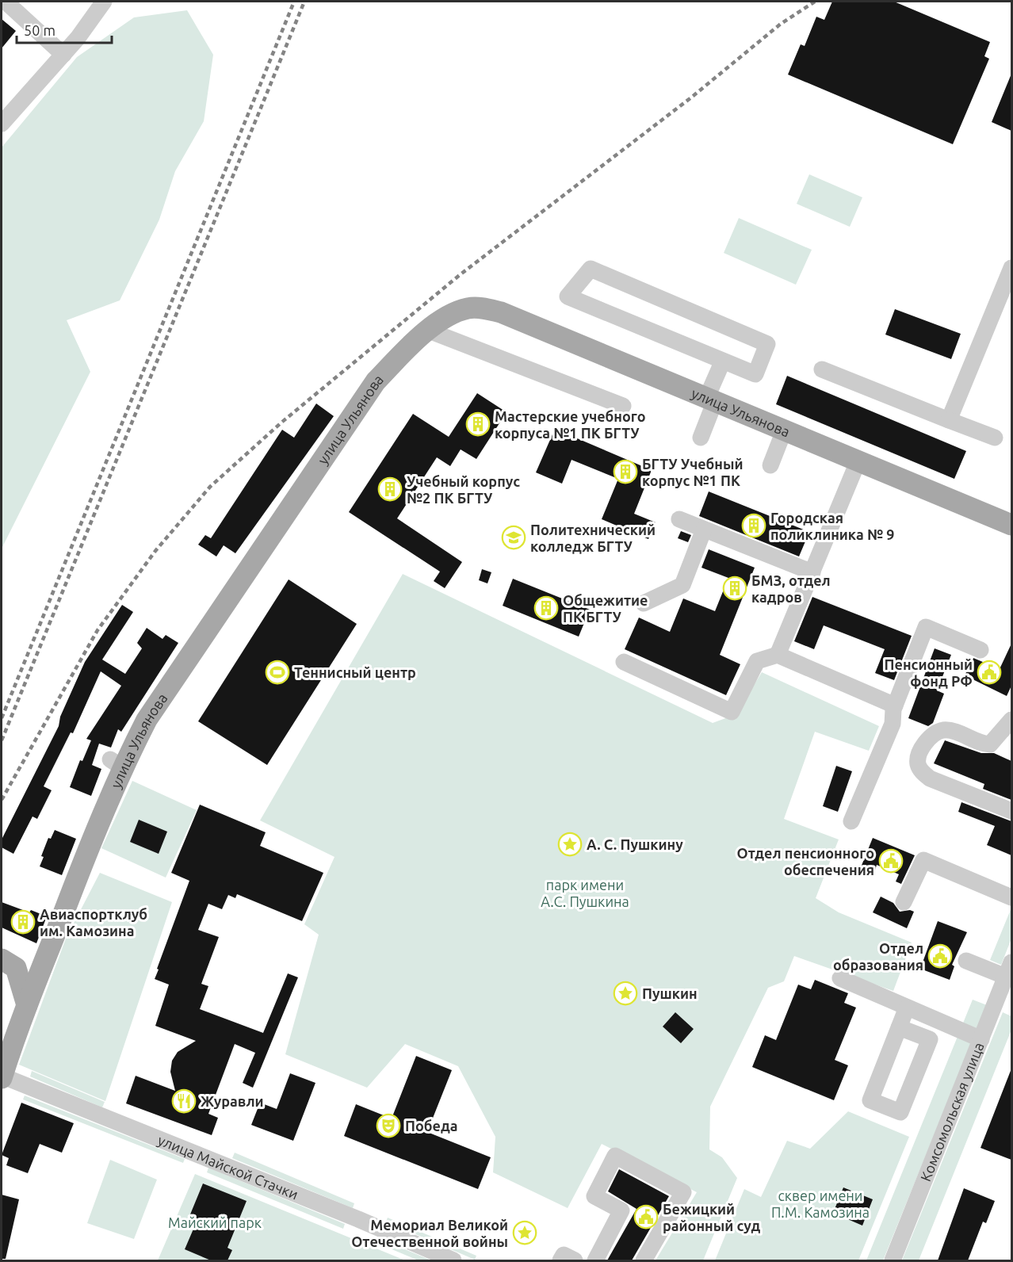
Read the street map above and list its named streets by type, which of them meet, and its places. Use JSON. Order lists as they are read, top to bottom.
{
  "streets": {
    "main road": ["улица Ульянова"],
    "street": ["Комсомольская улица", "улица Майской Стачки"]
  },
  "crossings": [
    ["улица Ульянова", "улица Майской Стачки"]
  ],
  "parks": ["парк имени А.С. Пушкина", "сквер имени П.М. Камозина", "Майский парк"],
  "places": {
    "building": [
      "Мастерские учебного корпуса №1 ПК БГТУ",
      "БГТУ Учебный корпус №1 ПК",
      "Учебный корпус №2 ПК БГТУ",
      "Городская поликлиника № 9",
      "БМЗ, отдел кадров",
      "Общежитие ПК БГТУ",
      "Авиаспортклуб им. Камозина"
    ],
    "school or university": ["Политехнический колледж БГТУ"],
    "sports": ["Теннисный центр"],
    "public building": [
      "Пенсионный фонд РФ",
      "Отдел пенсионного обеспечения",
      "Отдел образования",
      "Бежицкий районный суд"
    ],
    "place": ["А. С. Пушкину", "Пушкин", "Мемориал Великой Отечественной войны"],
    "restaurant": ["Журавли"],
    "theatre": ["Победа"]
  },
  "scale_bar": "50 m"
}
